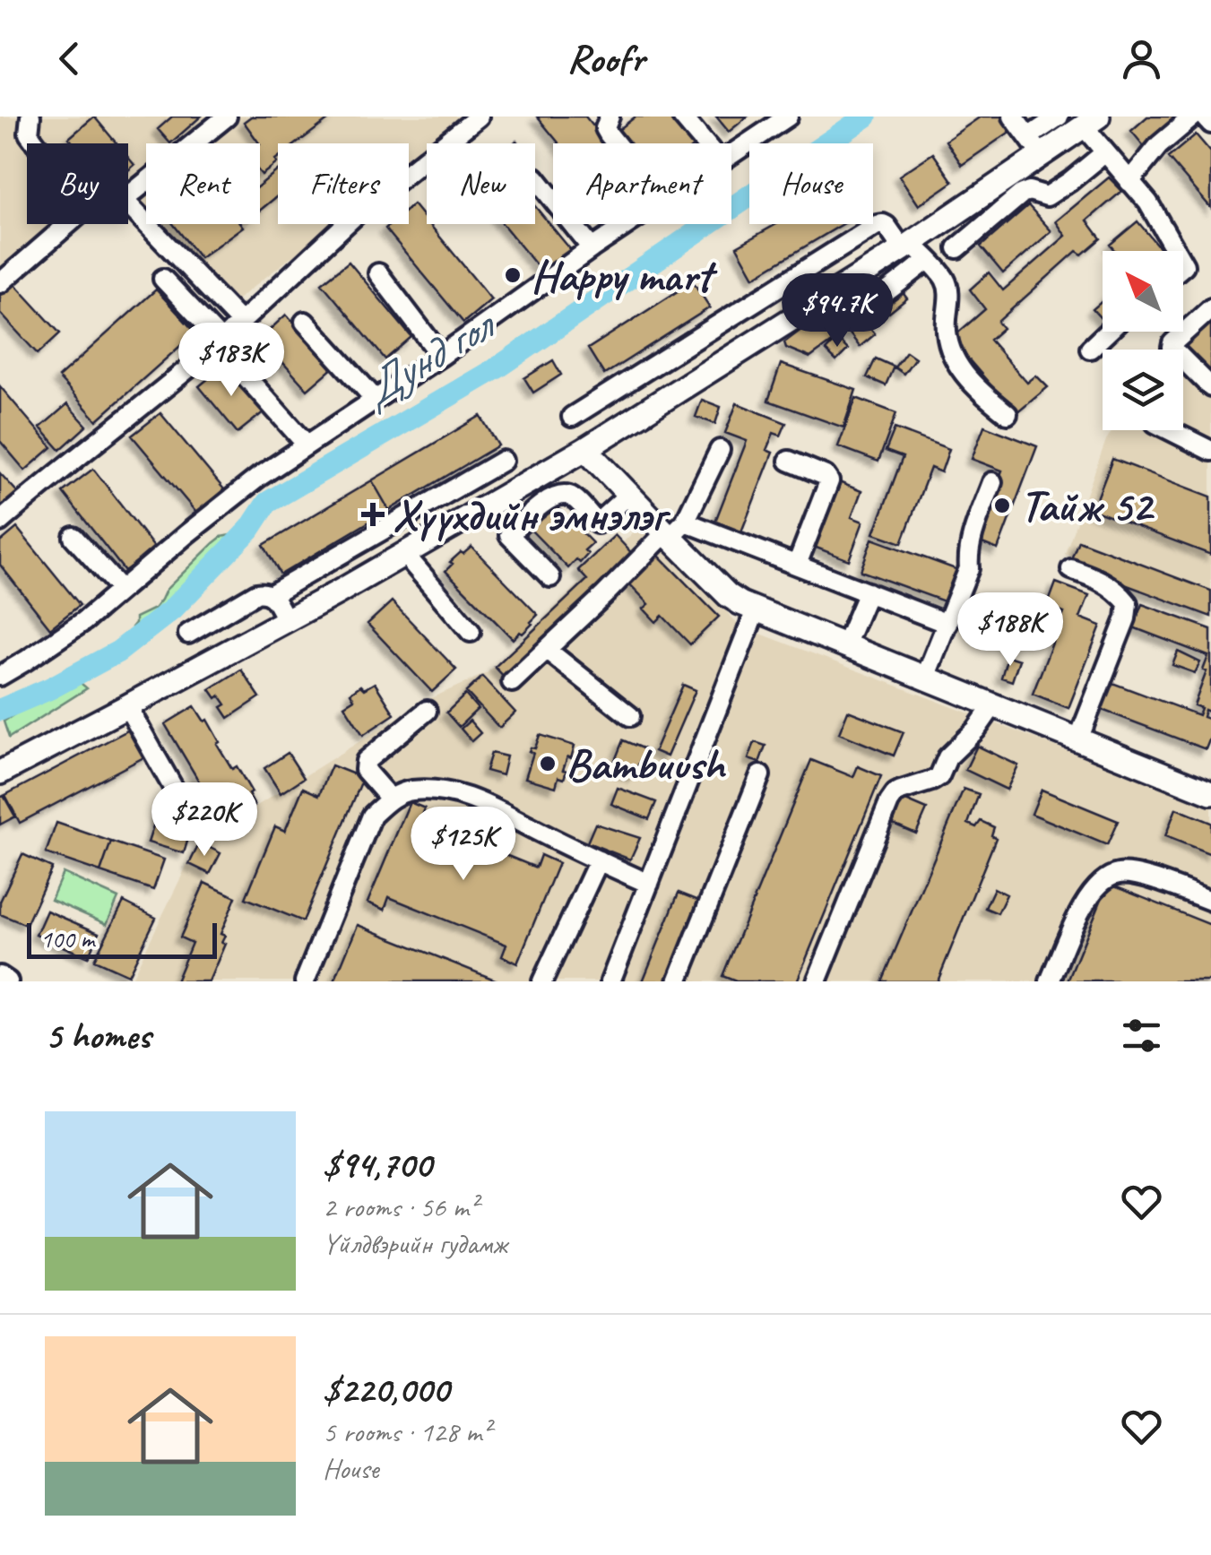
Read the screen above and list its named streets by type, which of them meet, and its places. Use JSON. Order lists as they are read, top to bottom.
{
  "water": ["Дунд гол"],
  "places": {
    "other": ["Happy mart", "Тайж 52", "Bambuush"],
    "health": ["Хүүхдийн эмнэлэг"]
  },
  "scale_bar": "100 m",
  "north": "top left",
  "page": {
    "header": "Roofr",
    "chip": [
      "Buy",
      "Rent",
      "Filters",
      "New",
      "Apartment",
      "House"
    ],
    "price": [
      "$94.7K",
      "$183K",
      "$188K",
      "$220K",
      "$125K"
    ],
    "scale": "100 m",
    "heading": "5 homes",
    "list": [
      {
        "name": "$94,700",
        "note": "2 rooms · 56 m² · Yйлдвэрийн гудамж"
      },
      {
        "name": "$220,000",
        "note": "5 rooms · 128 m² · House"
      }
    ]
  }
}
